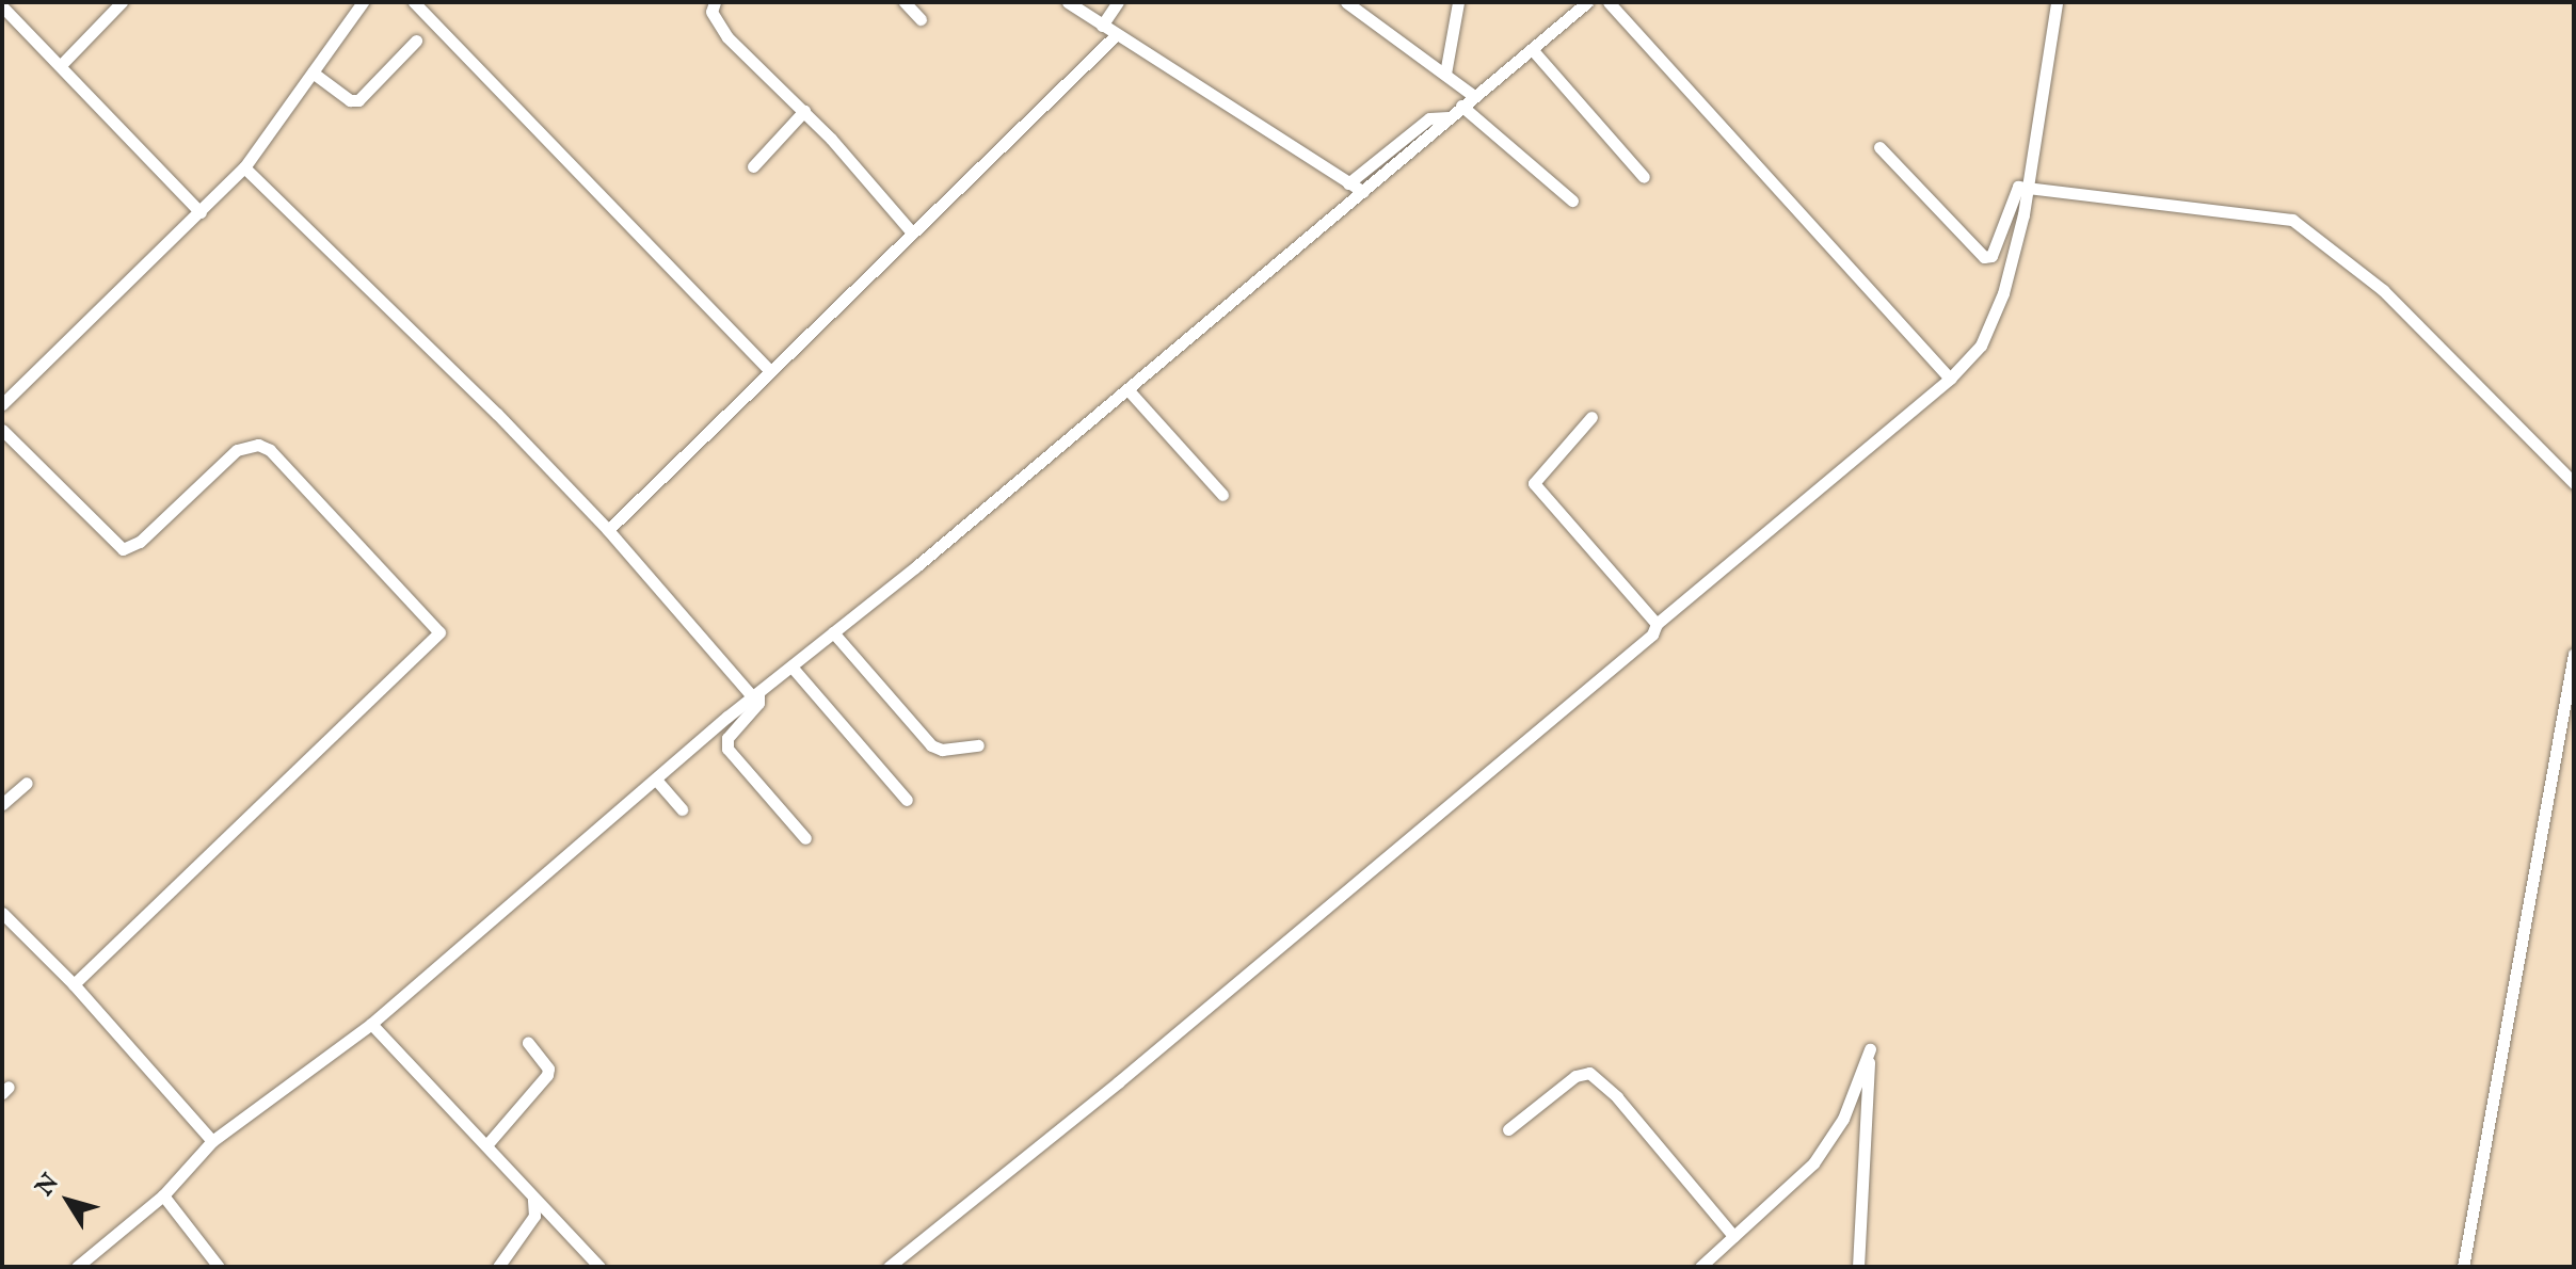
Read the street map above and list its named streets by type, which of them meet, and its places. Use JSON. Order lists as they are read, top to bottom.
{
  "north": "top left"
}
